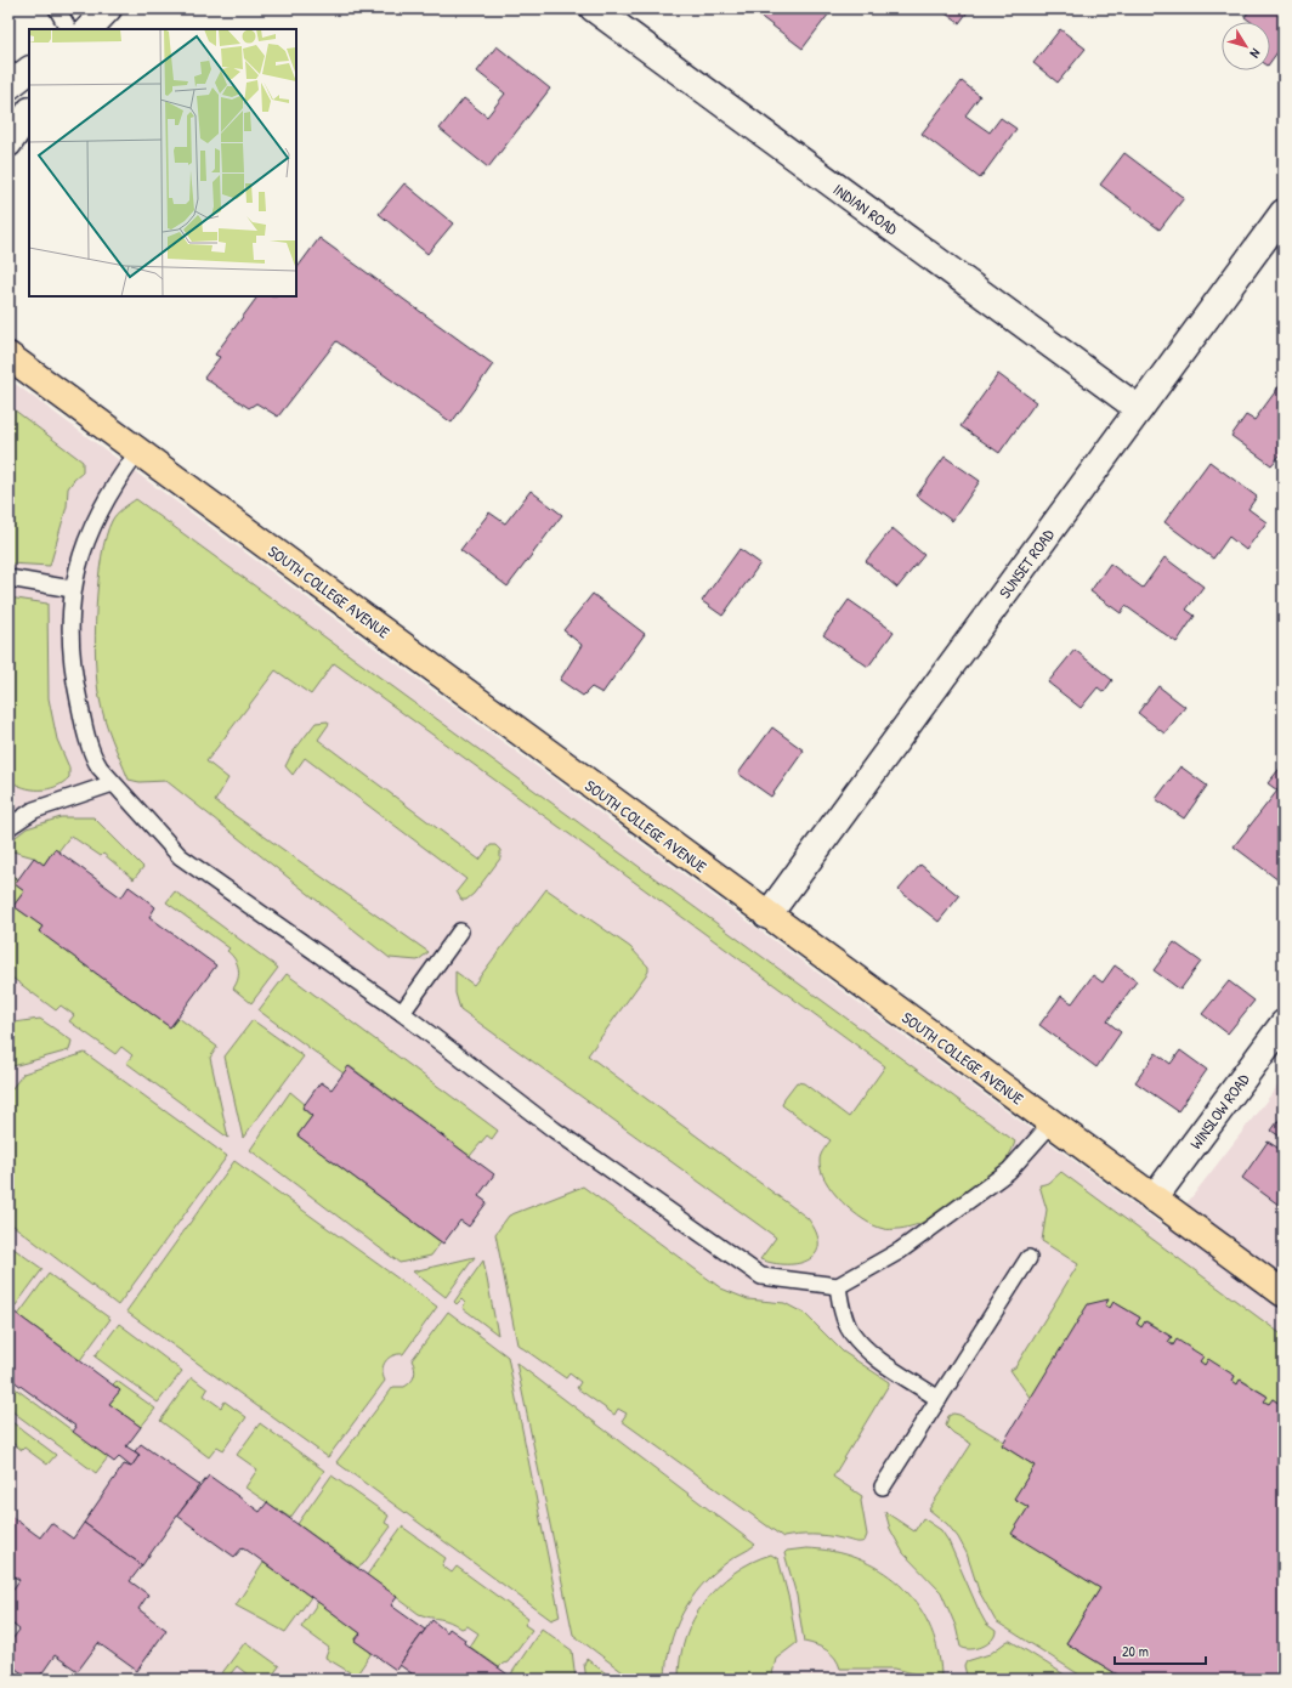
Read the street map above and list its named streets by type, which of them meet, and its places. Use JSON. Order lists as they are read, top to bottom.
{
  "streets": {
    "main road": ["SOUTH COLLEGE AVENUE"],
    "street": ["INDIAN ROAD", "SUNSET ROAD", "WINSLOW ROAD"]
  },
  "crossings": [
    ["INDIAN ROAD", "SUNSET ROAD"],
    ["SUNSET ROAD", "SOUTH COLLEGE AVENUE"],
    ["SOUTH COLLEGE AVENUE", "WINSLOW ROAD"]
  ],
  "scale_bar": "20 m",
  "north": "bottom right"
}
